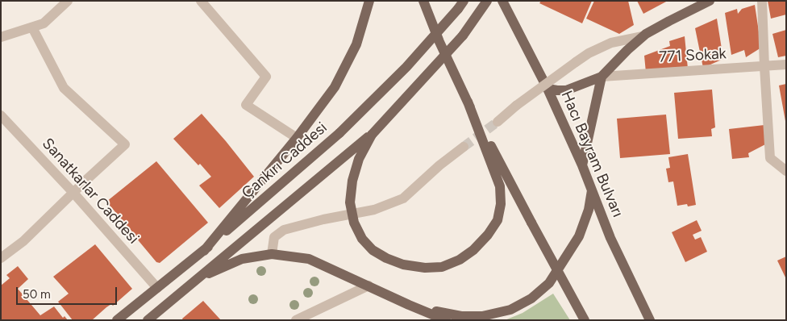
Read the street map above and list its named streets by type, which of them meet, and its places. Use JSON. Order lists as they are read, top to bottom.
{
  "streets": {
    "main road": ["Hacı Bayram Bulvarı", "Çankırı Caddesi"],
    "street": ["771 Sokak", "Sanatkarlar Caddesi"]
  },
  "crossings": [
    ["Çankırı Caddesi", "Sanatkarlar Caddesi"]
  ],
  "scale_bar": "50 m"
}
